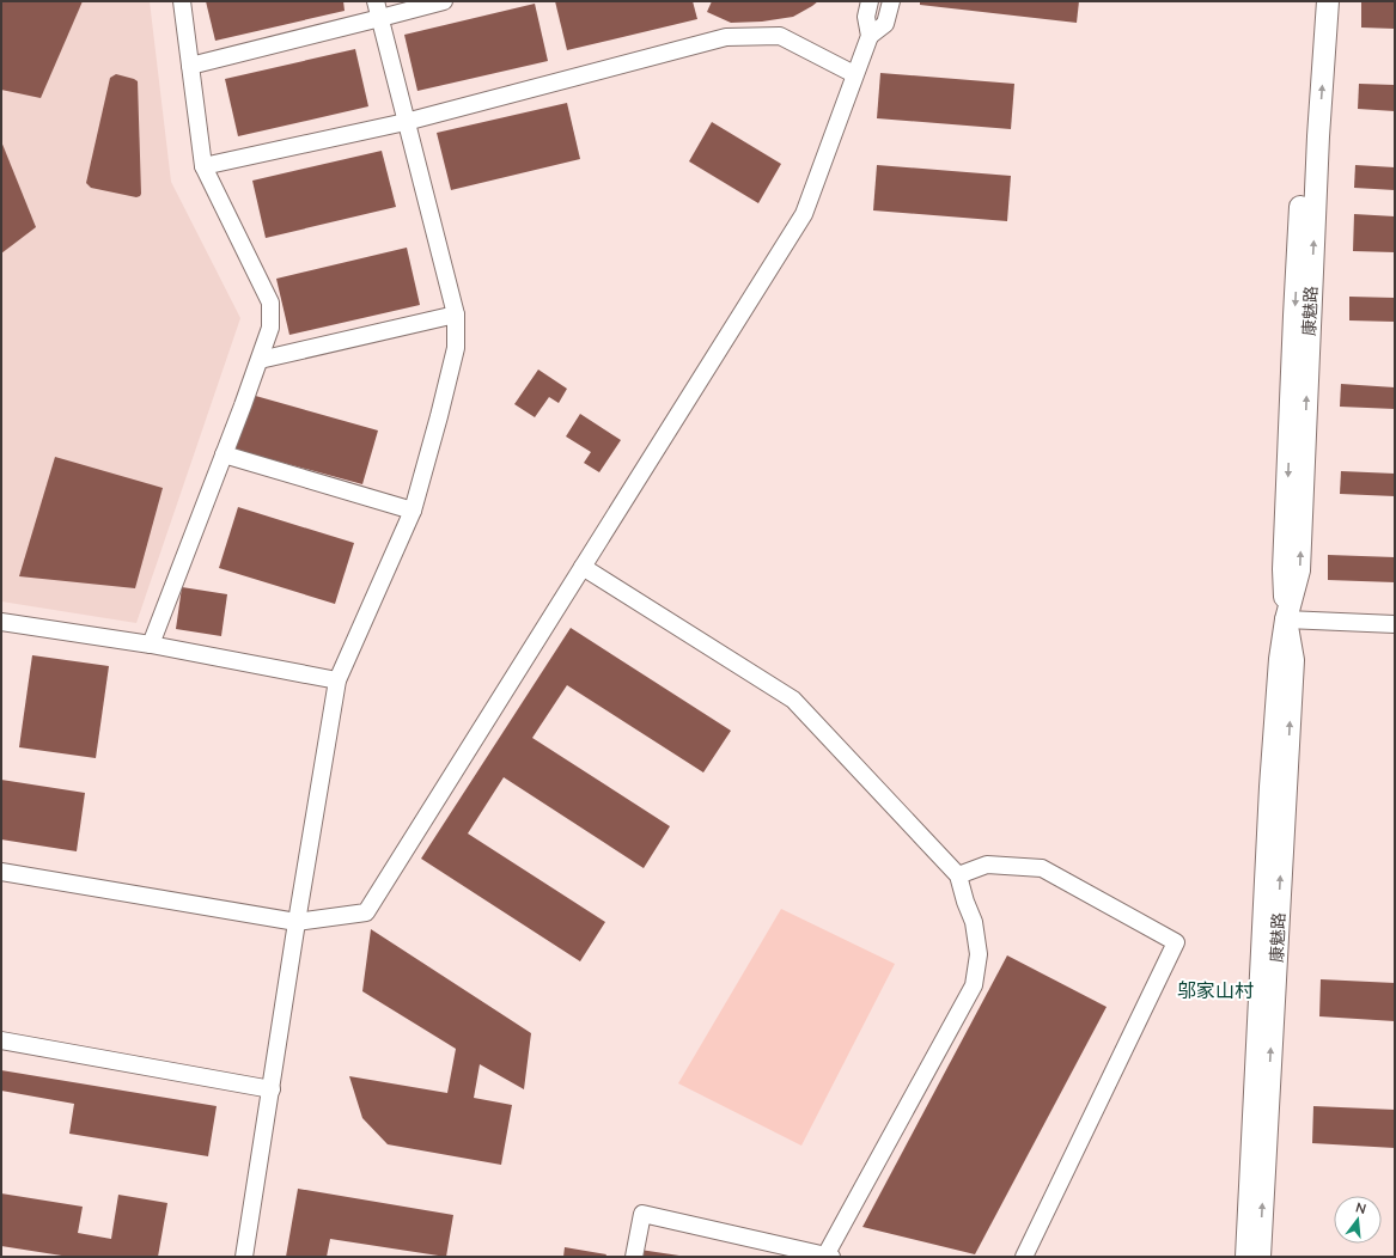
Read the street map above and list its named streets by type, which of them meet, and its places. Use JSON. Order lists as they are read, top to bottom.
{
  "streets": {
    "main road": ["康魅路"]
  },
  "districts": ["邬家山村"],
  "north": "top"
}
